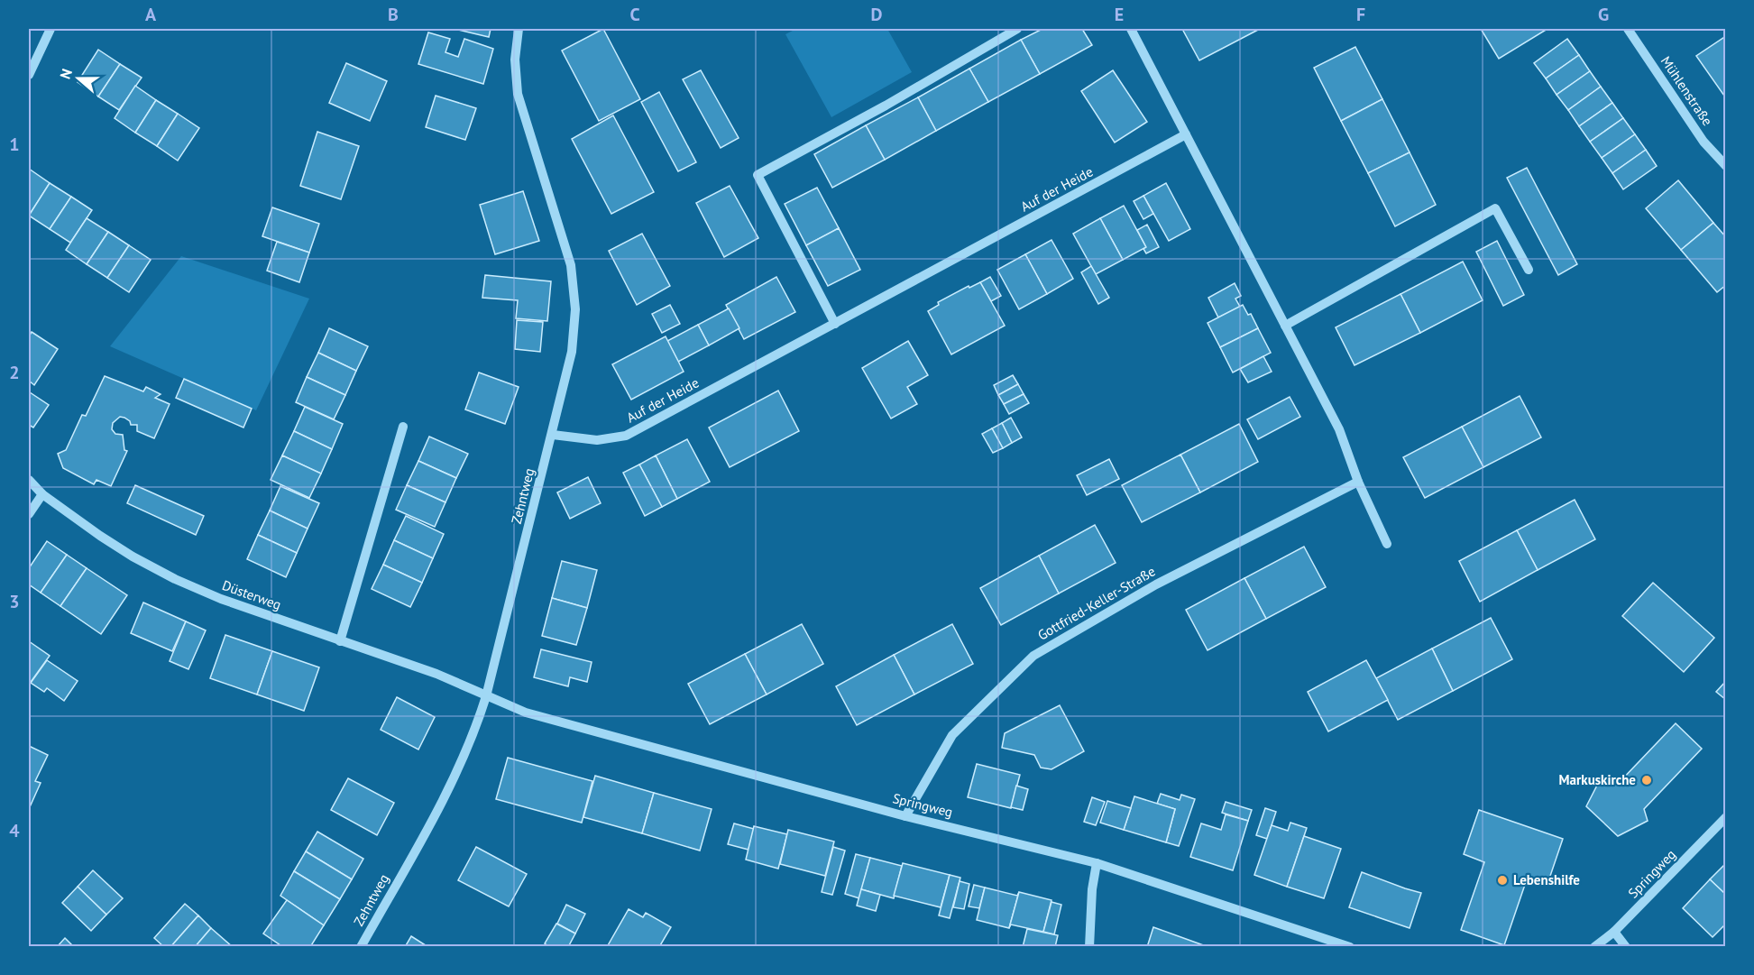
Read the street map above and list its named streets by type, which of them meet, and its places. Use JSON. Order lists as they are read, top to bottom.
{
  "streets": {
    "street": [
      "Mühlenstraße",
      "Auf der Heide",
      "Zehntweg",
      "Düsterweg",
      "Gottfried-Keller-Straße",
      "Springweg"
    ]
  },
  "crossings": [
    ["Auf der Heide", "Zehntweg"],
    ["Zehntweg", "Düsterweg"],
    ["Zehntweg", "Springweg"],
    ["Düsterweg", "Springweg"],
    ["Gottfried-Keller-Straße", "Springweg"]
  ],
  "places": ["Markuskirche", "Lebenshilfe"],
  "north": "left",
  "grid": {
    "columns": [
      "A",
      "B",
      "C",
      "D",
      "E",
      "F",
      "G"
    ],
    "rows": [
      "1",
      "2",
      "3",
      "4"
    ]
  }
}
